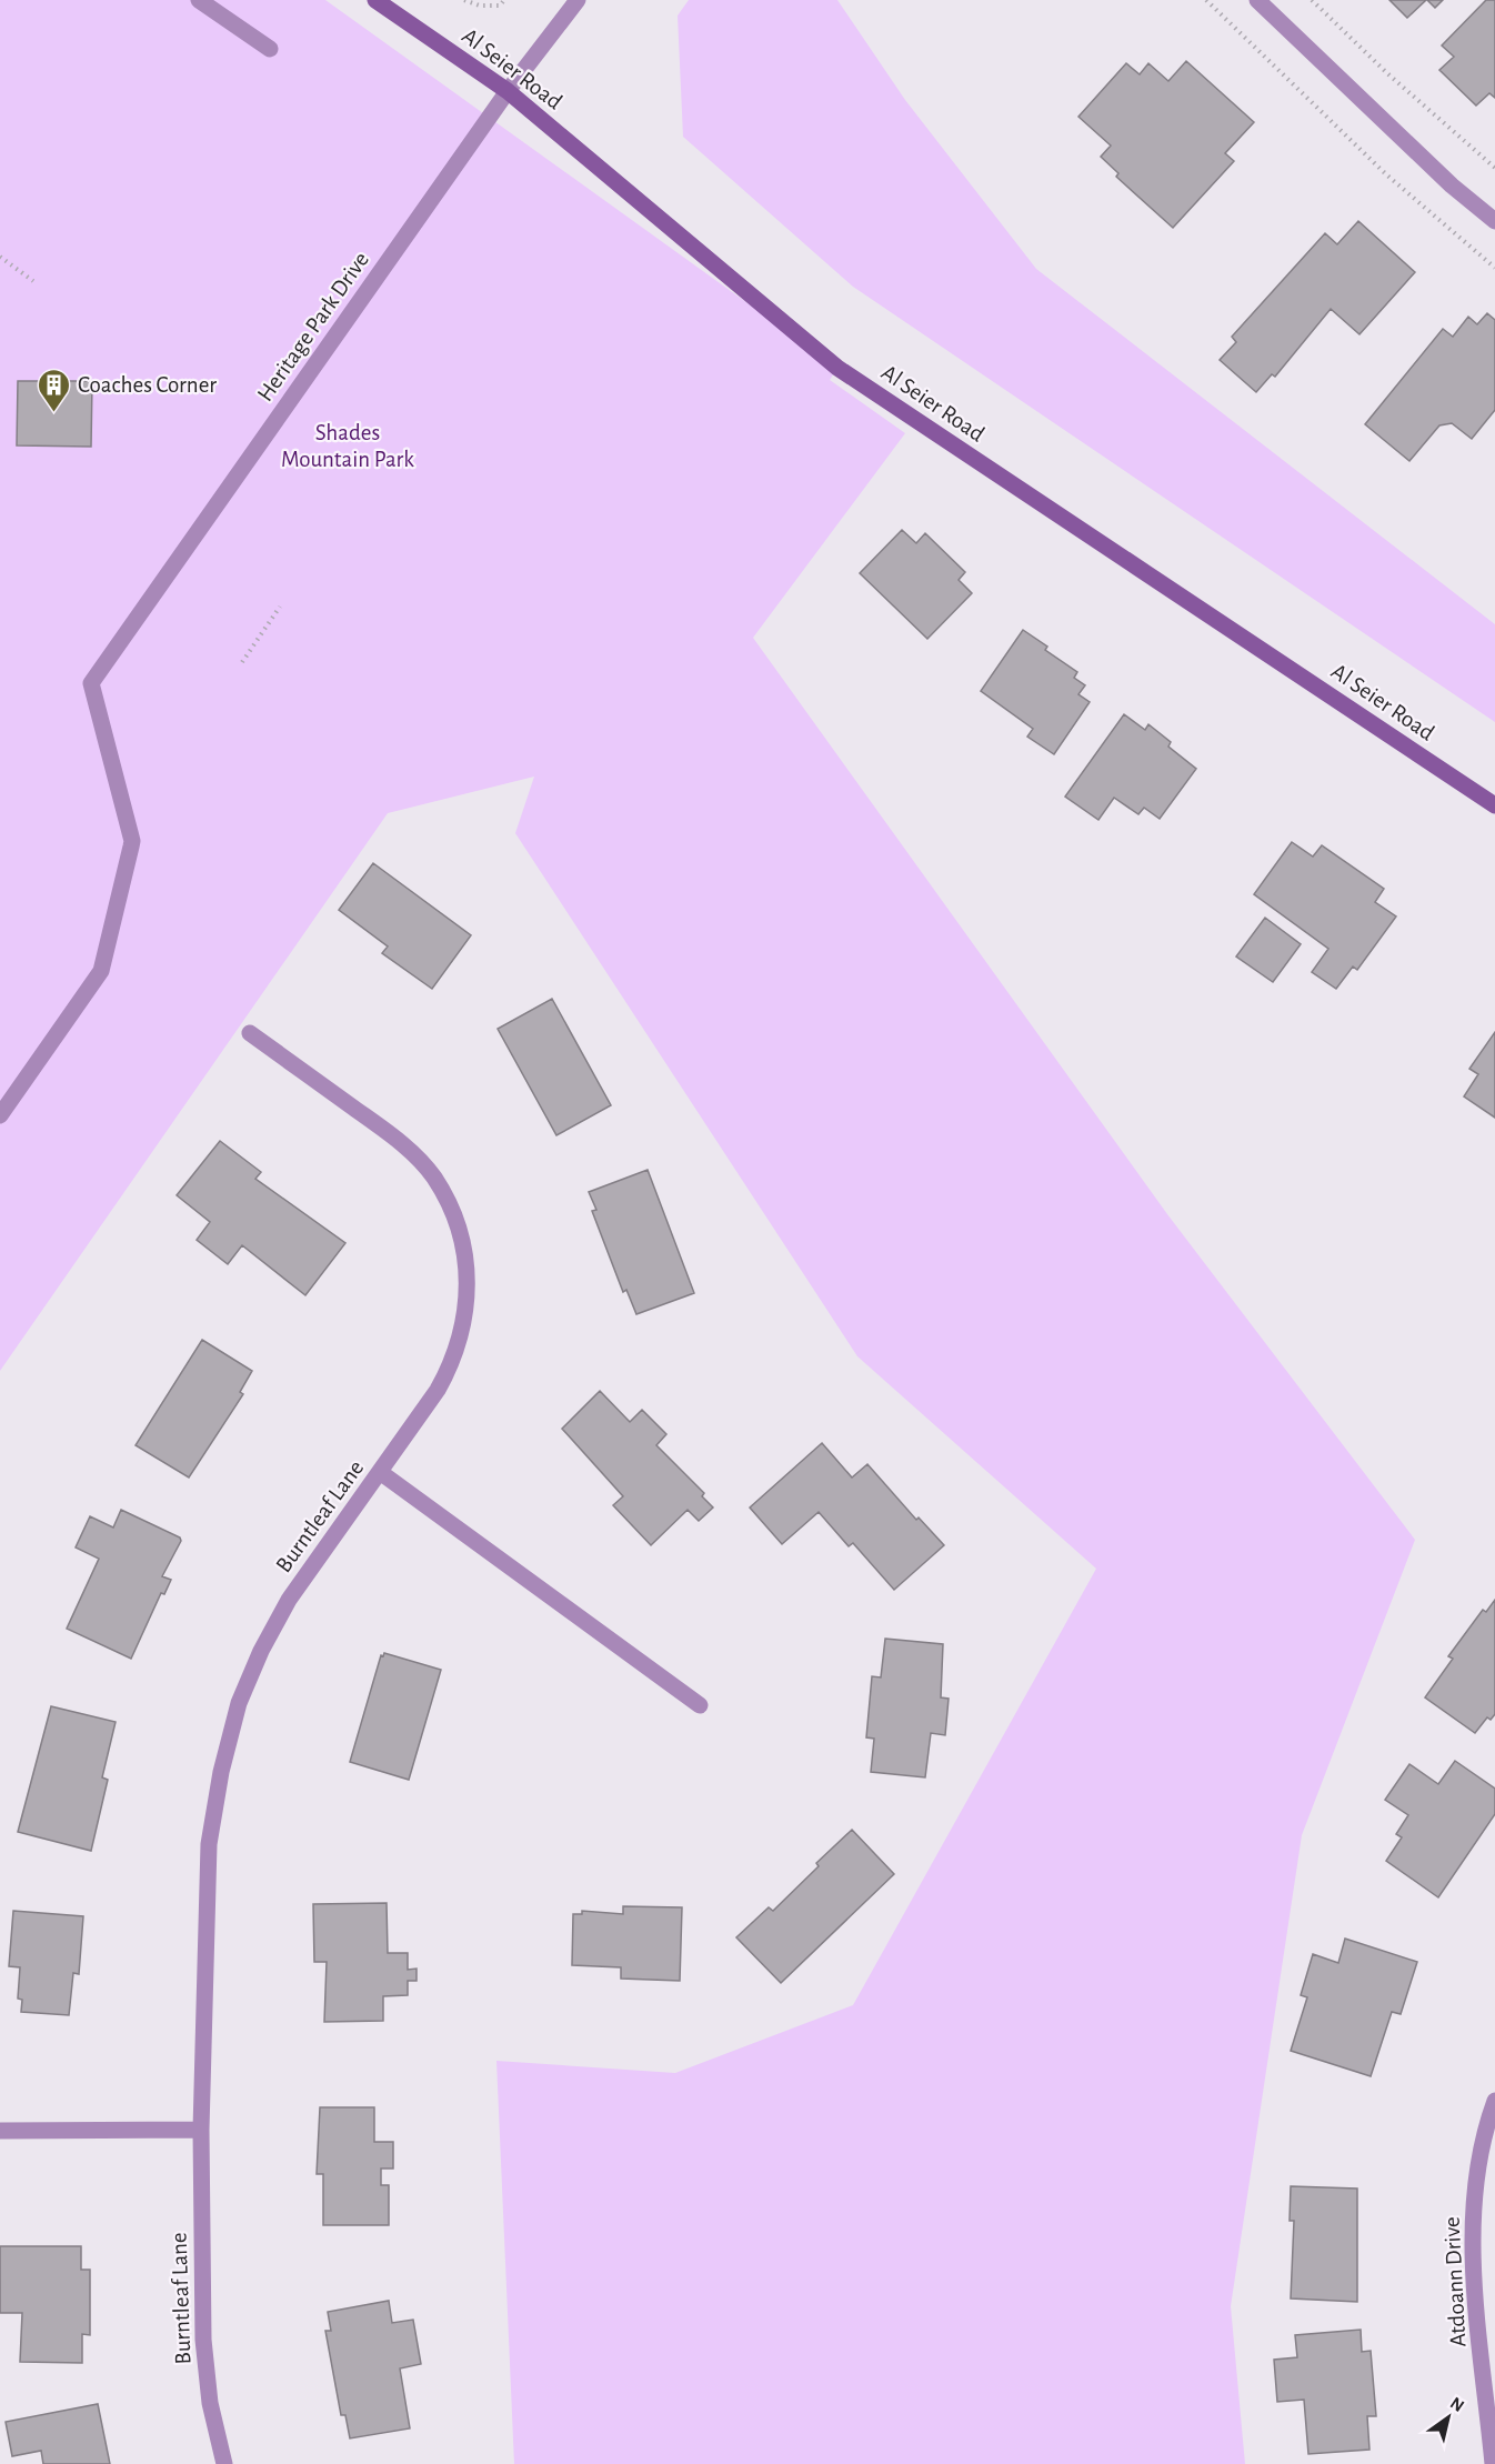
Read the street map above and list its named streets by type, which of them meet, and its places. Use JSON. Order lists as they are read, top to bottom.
{
  "streets": {
    "street": [
      "Al Seier Road",
      "Heritage Park Drive",
      "Burntleaf Lane",
      "Atdoann Drive"
    ]
  },
  "crossings": [
    ["Al Seier Road", "Heritage Park Drive"]
  ],
  "parks": ["Shades Mountain Park"],
  "places": {
    "building": ["Coaches Corner"]
  },
  "north": "top right"
}
